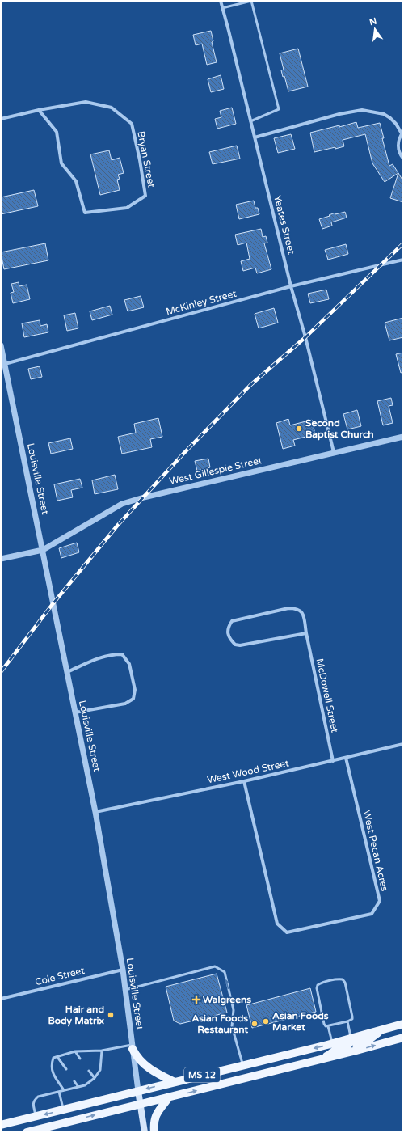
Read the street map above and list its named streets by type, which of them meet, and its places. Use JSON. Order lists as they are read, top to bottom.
{
  "streets": {
    "main road": ["Louisville Street", "MS 12"],
    "street": [
      "Bryan Street",
      "Yeates Street",
      "McKinley Street",
      "West Gillespie Street",
      "McDowell Street",
      "West Wood Street",
      "West Pecan Acres",
      "Cole Street"
    ]
  },
  "crossings": [
    ["Yeates Street", "McKinley Street"],
    ["Yeates Street", "West Gillespie Street"],
    ["McKinley Street", "Louisville Street"],
    ["West Gillespie Street", "Louisville Street"],
    ["Louisville Street", "West Wood Street"],
    ["Louisville Street", "Cole Street"],
    ["Louisville Street", "MS 12"],
    ["McDowell Street", "West Wood Street"],
    ["West Wood Street", "West Pecan Acres"]
  ],
  "places": {
    "other": [
      "Second Baptist Church",
      "Hair and Body Matrix",
      "Asian Foods Market",
      "Asian Foods Restaurant"
    ],
    "health": ["Walgreens"]
  },
  "north": "top"
}
